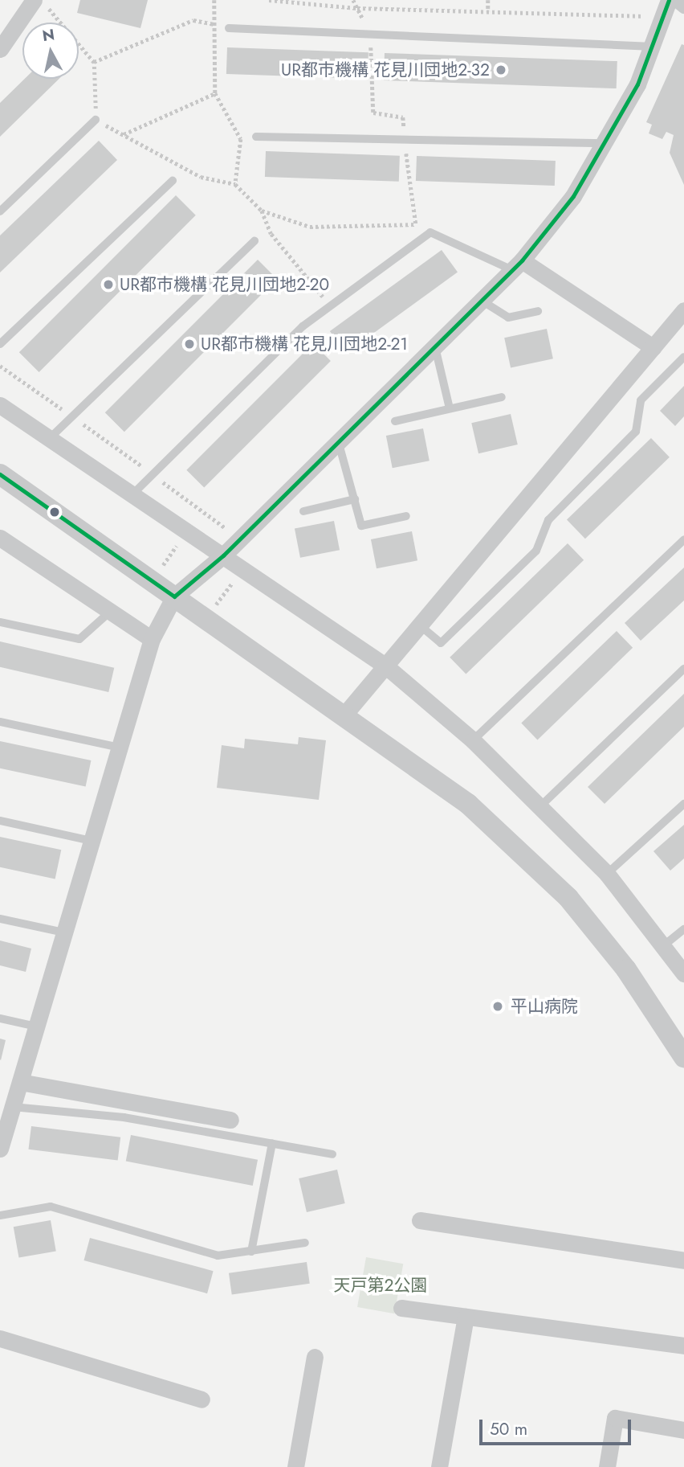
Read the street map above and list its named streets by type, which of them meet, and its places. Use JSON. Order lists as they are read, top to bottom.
{
  "parks": ["天戸第2公園"],
  "places": [
    "UR都市機構 花見川団地2-32",
    "UR都市機構 花見川団地2-20",
    "UR都市機構 花見川団地2-21",
    "平山病院"
  ],
  "scale_bar": "50 m",
  "north": "top"
}
